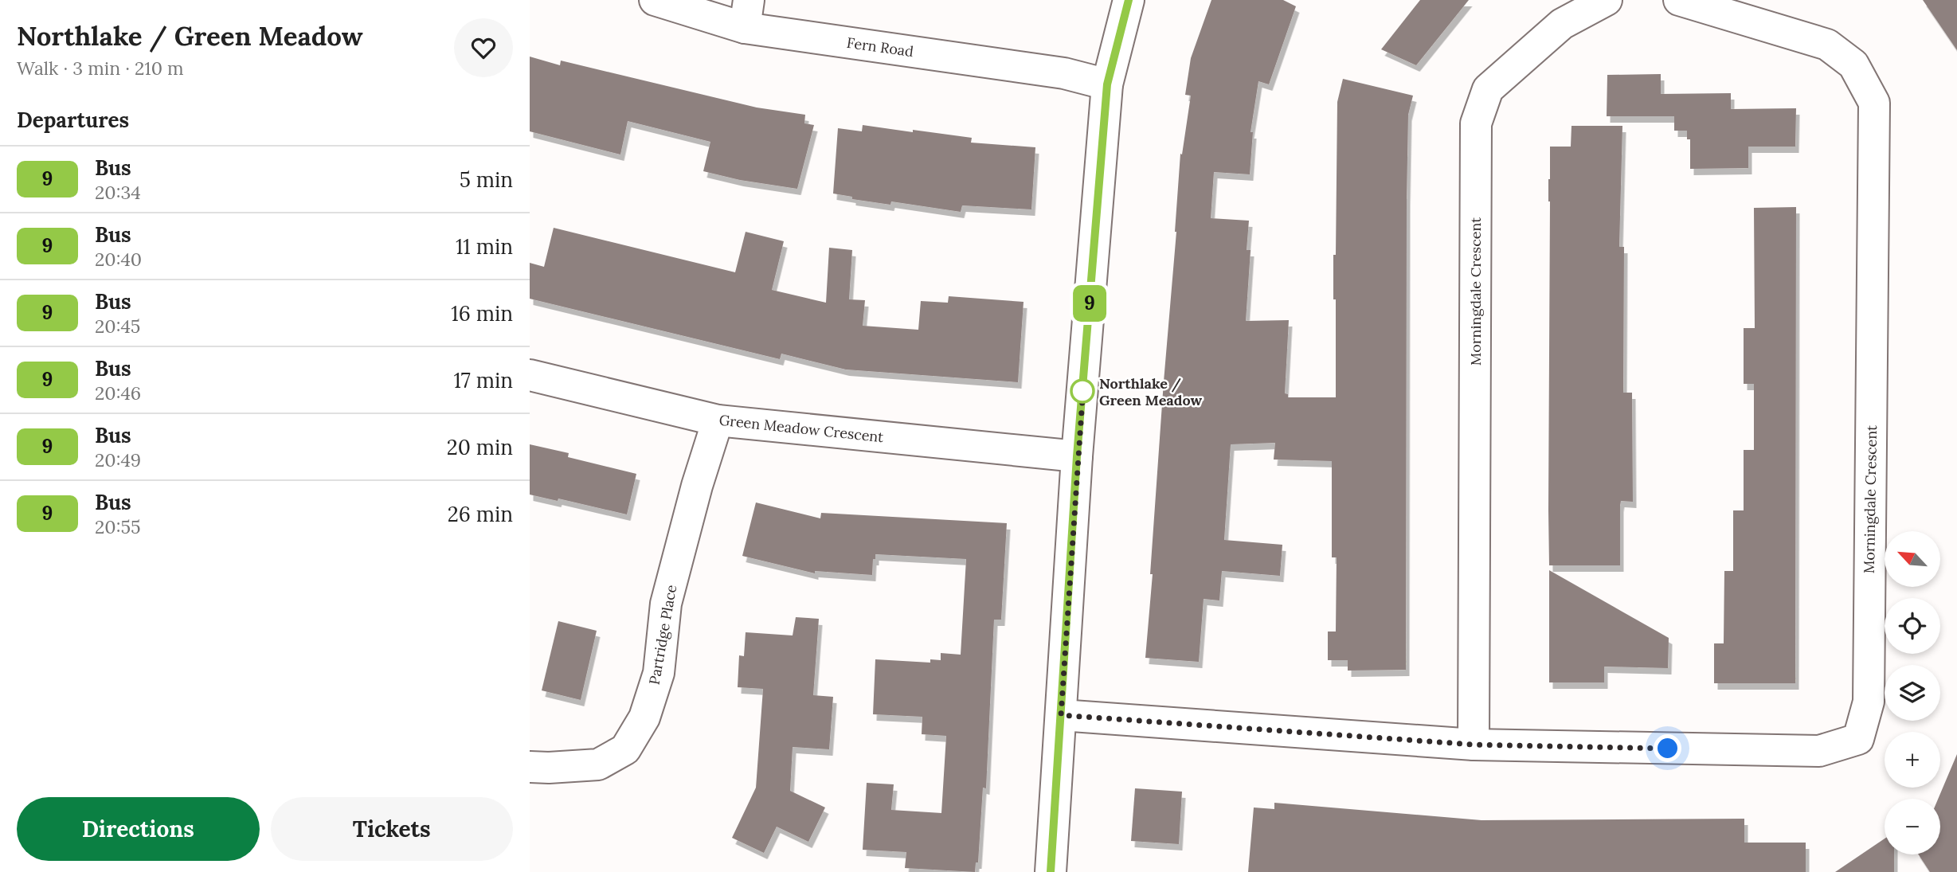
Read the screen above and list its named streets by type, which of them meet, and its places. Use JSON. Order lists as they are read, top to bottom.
{
  "streets": {
    "street": [
      "Fern Road",
      "Morningdale Crescent",
      "Green Meadow Crescent",
      "Partridge Place"
    ]
  },
  "crossings": [
    ["Green Meadow Crescent", "Partridge Place"]
  ],
  "places": ["Northlake / Green Meadow"],
  "lines": ["bus line 9"],
  "north": "top left",
  "page": {
    "heading": [
      ["Northlake / Green Meadow", "Walk · 3 min · 210 m"],
      "Departures"
    ],
    "on_map": "9",
    "list": [
      {
        "mark": "9",
        "name": "Bus",
        "note": "20:34",
        "value": "5 min"
      },
      {
        "mark": "9",
        "name": "Bus",
        "note": "20:40",
        "value": "11 min"
      },
      {
        "mark": "9",
        "name": "Bus",
        "note": "20:45",
        "value": "16 min"
      },
      {
        "mark": "9",
        "name": "Bus",
        "note": "20:46",
        "value": "17 min"
      },
      {
        "mark": "9",
        "name": "Bus",
        "note": "20:49",
        "value": "20 min"
      },
      {
        "mark": "9",
        "name": "Bus",
        "note": "20:55",
        "value": "26 min"
      }
    ],
    "map_buttons": ["+", "−"],
    "buttons": ["Directions", "Tickets"]
  }
}
